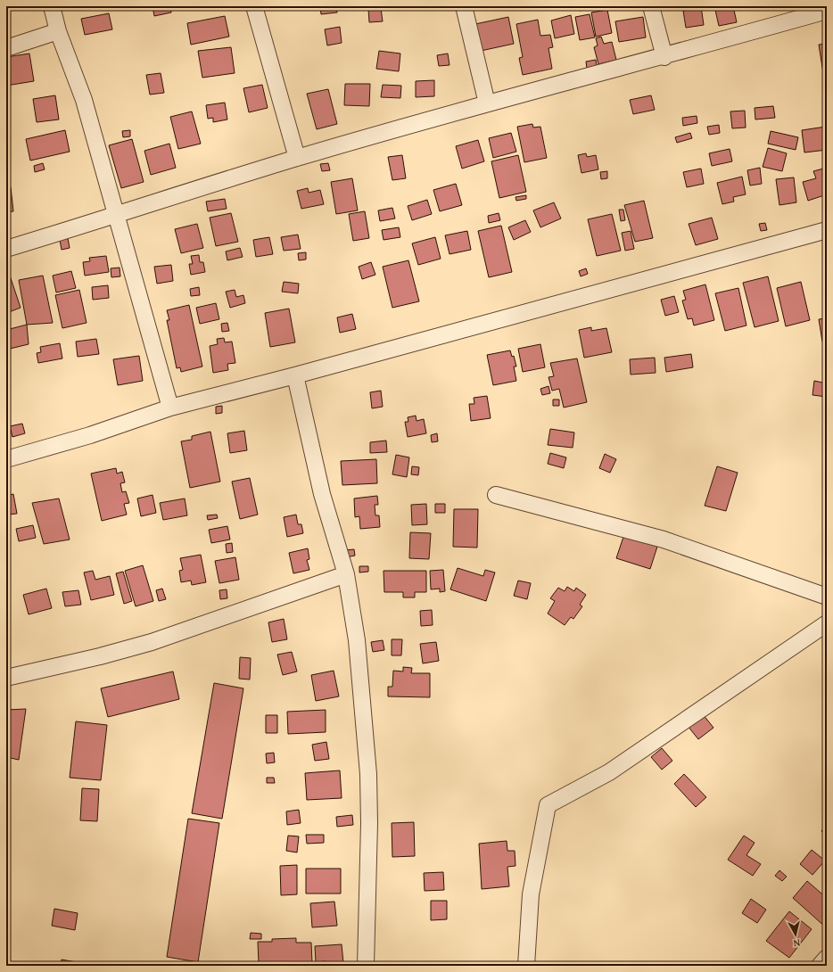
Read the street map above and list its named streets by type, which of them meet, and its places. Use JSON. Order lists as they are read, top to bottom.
{
  "north": "bottom"
}
